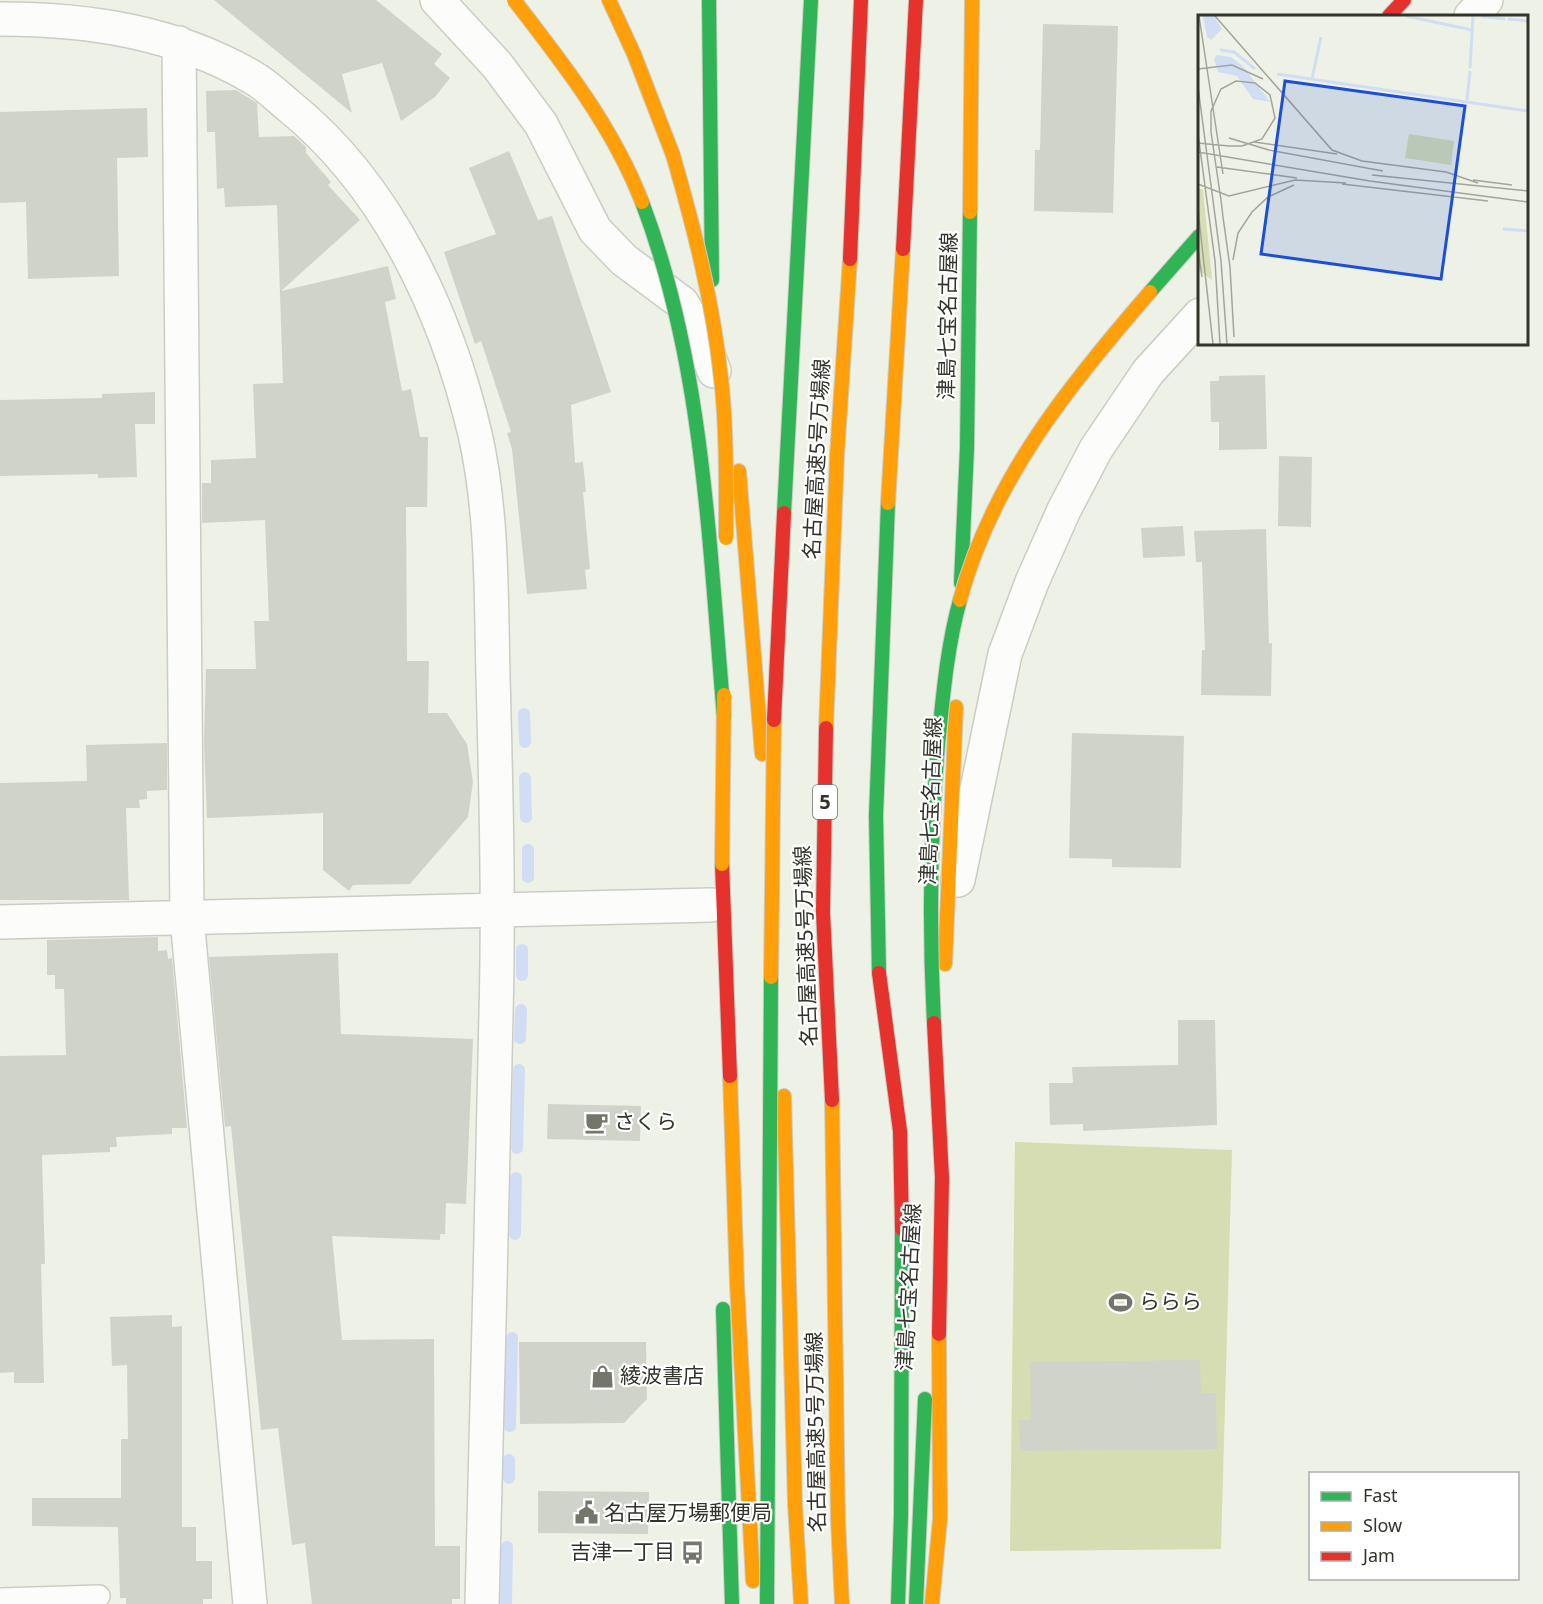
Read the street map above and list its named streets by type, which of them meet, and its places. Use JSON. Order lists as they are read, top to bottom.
{
  "streets": {
    "main road": ["津島七宝名古屋線", "名古屋高速5号万場線", "5"]
  },
  "places": {
    "cafe": ["さくら"],
    "sports": ["ららら"],
    "shop": ["綾波書店"],
    "public building": ["名古屋万場郵便局"],
    "bus stop": ["吉津一丁目"]
  },
  "legend": ["Fast", "Slow", "Jam"]
}
